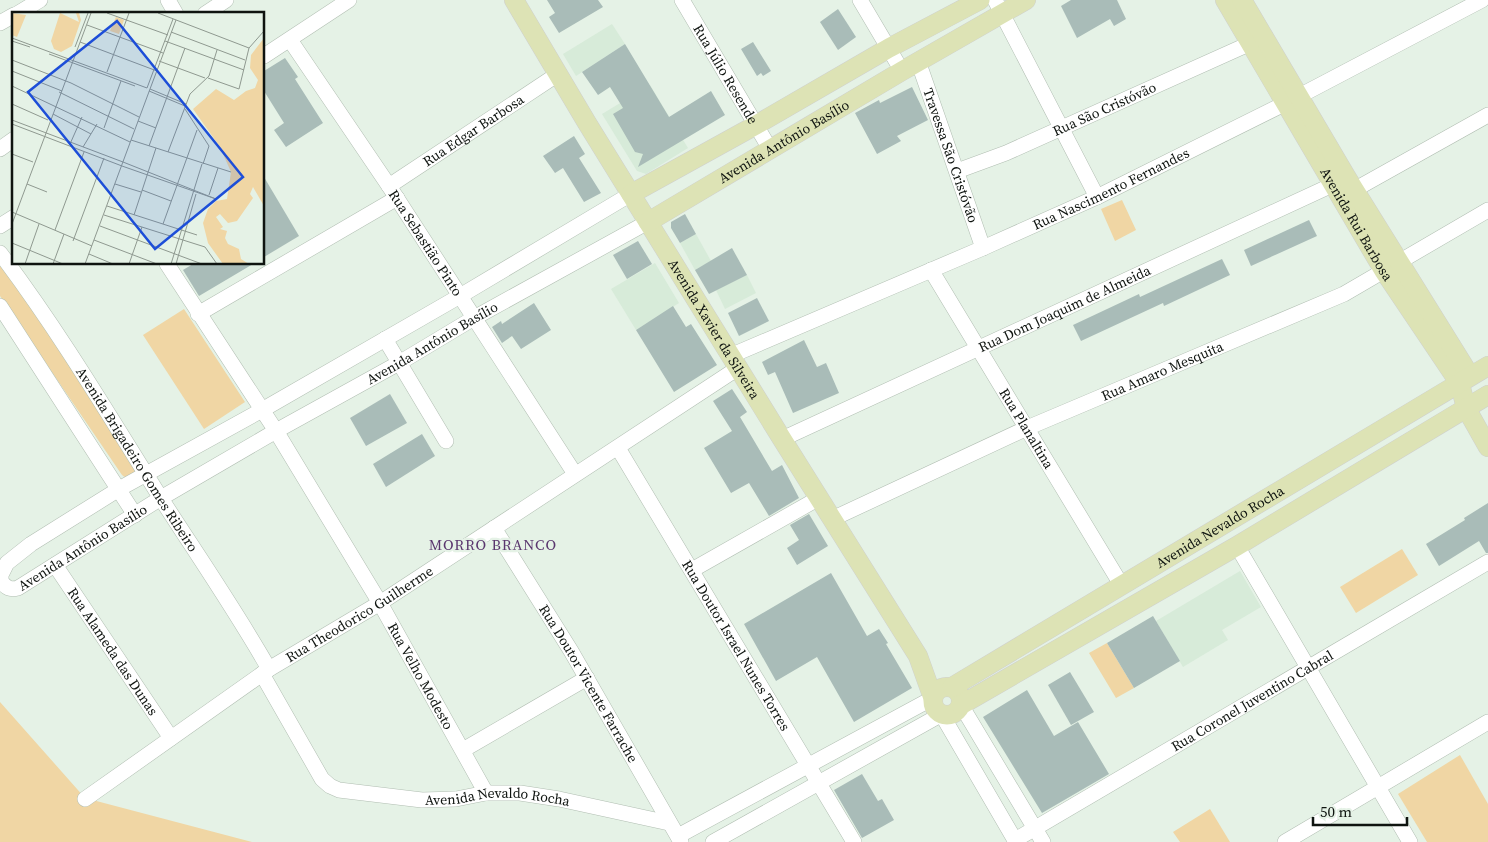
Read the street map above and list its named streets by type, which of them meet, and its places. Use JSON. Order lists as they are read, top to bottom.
{
  "streets": {
    "main road": [
      "Avenida Antônio Basílio",
      "Avenida Rui Barbosa",
      "Avenida Xavier da Silveira",
      "Avenida Nevaldo Rocha"
    ],
    "street": [
      "Rua Júlio Resende",
      "Rua São Cristóvão",
      "Rua Edgar Barbosa",
      "Travessa São Cristóvão",
      "Rua Nascimento Fernandes",
      "Rua Sebastião Pinto",
      "Rua Dom Joaquim de Almeida",
      "Rua Amaro Mesquita",
      "Rua Planaltina",
      "Avenida Brigadeiro Gomes Ribeiro",
      "Rua Theodorico Guilherme",
      "Rua Doutor Israel Nunes Torres",
      "Rua Alameda das Dunas",
      "Rua Velho Modesto",
      "Rua Doutor Vicente Farrache",
      "Rua Coronel Juventino Cabral"
    ]
  },
  "crossings": [
    ["Rua Júlio Resende", "Avenida Antônio Basílio"],
    ["Rua São Cristóvão", "Travessa São Cristóvão"],
    ["Rua São Cristóvão", "Avenida Rui Barbosa"],
    ["Rua Edgar Barbosa", "Rua Sebastião Pinto"],
    ["Rua Edgar Barbosa", "Avenida Xavier da Silveira"],
    ["Avenida Antônio Basílio", "Travessa São Cristóvão"],
    ["Avenida Antônio Basílio", "Rua Sebastião Pinto"],
    ["Avenida Antônio Basílio", "Avenida Xavier da Silveira"],
    ["Avenida Antônio Basílio", "Avenida Brigadeiro Gomes Ribeiro"],
    ["Avenida Antônio Basílio", "Rua Alameda das Dunas"],
    ["Avenida Antônio Basílio", "Rua Velho Modesto"],
    ["Travessa São Cristóvão", "Rua Nascimento Fernandes"],
    ["Rua Nascimento Fernandes", "Avenida Rui Barbosa"],
    ["Rua Nascimento Fernandes", "Avenida Xavier da Silveira"],
    ["Rua Nascimento Fernandes", "Rua Planaltina"],
    ["Rua Nascimento Fernandes", "Rua Theodorico Guilherme"],
    ["Avenida Rui Barbosa", "Rua Dom Joaquim de Almeida"],
    ["Avenida Rui Barbosa", "Rua Amaro Mesquita"],
    ["Avenida Rui Barbosa", "Avenida Nevaldo Rocha"],
    ["Rua Sebastião Pinto", "Rua Theodorico Guilherme"],
    ["Rua Dom Joaquim de Almeida", "Avenida Xavier da Silveira"],
    ["Rua Dom Joaquim de Almeida", "Rua Planaltina"],
    ["Avenida Xavier da Silveira", "Rua Amaro Mesquita"],
    ["Avenida Xavier da Silveira", "Avenida Nevaldo Rocha"],
    ["Avenida Xavier da Silveira", "Rua Theodorico Guilherme"],
    ["Avenida Xavier da Silveira", "Rua Coronel Juventino Cabral"],
    ["Rua Amaro Mesquita", "Rua Planaltina"],
    ["Rua Planaltina", "Avenida Nevaldo Rocha"],
    ["Avenida Brigadeiro Gomes Ribeiro", "Avenida Nevaldo Rocha"],
    ["Avenida Brigadeiro Gomes Ribeiro", "Rua Theodorico Guilherme"],
    ["Avenida Nevaldo Rocha", "Rua Velho Modesto"],
    ["Avenida Nevaldo Rocha", "Rua Doutor Vicente Farrache"],
    ["Rua Theodorico Guilherme", "Rua Doutor Israel Nunes Torres"],
    ["Rua Theodorico Guilherme", "Rua Alameda das Dunas"],
    ["Rua Theodorico Guilherme", "Rua Velho Modesto"],
    ["Rua Theodorico Guilherme", "Rua Doutor Vicente Farrache"]
  ],
  "districts": ["MORRO BRANCO"],
  "scale_bar": "50 m"
}
